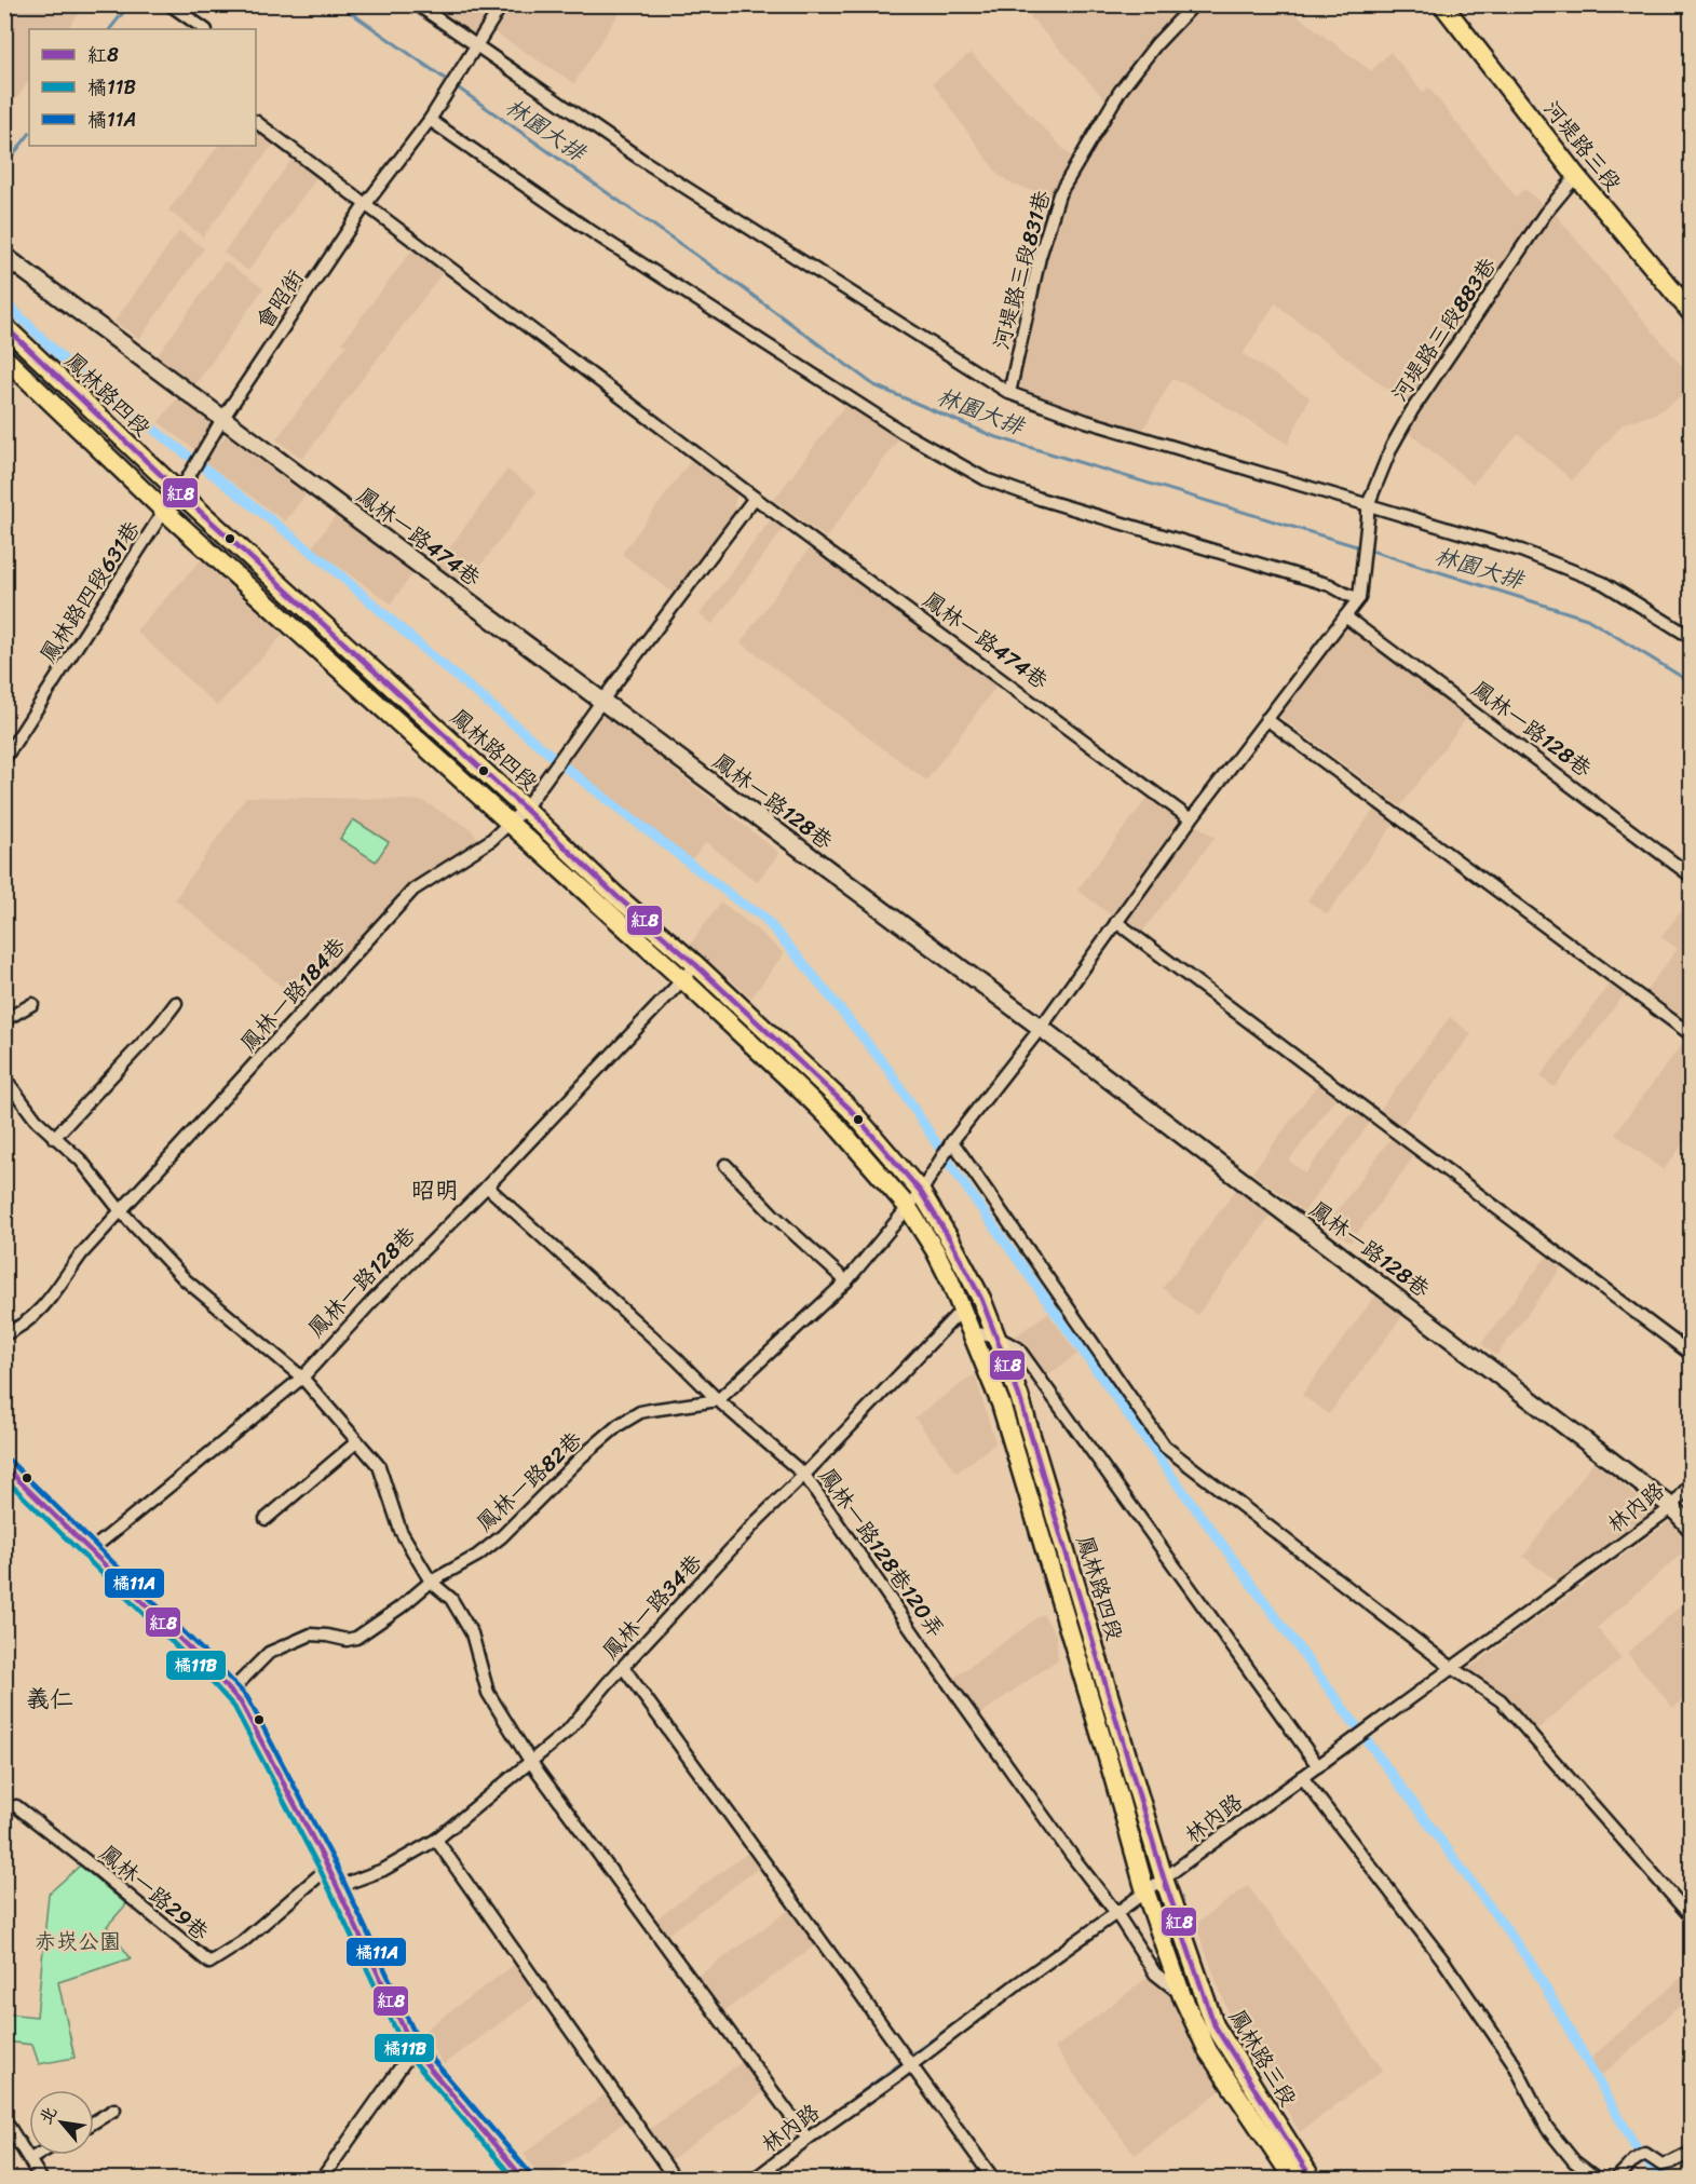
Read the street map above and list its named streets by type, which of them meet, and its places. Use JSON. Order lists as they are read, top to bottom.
{
  "streets": {
    "main road": ["河堤路三段", "鳳林路四段", "鳳林路三段"],
    "street": [
      "河堤路三段831巷",
      "會昭街",
      "河堤路三段883巷",
      "鳳林一路474巷",
      "鳳林路四段631巷",
      "鳳林一路128巷",
      "鳳林一路184巷",
      "鳳林一路82巷",
      "林內路",
      "鳳林一路128巷120弄",
      "鳳林一路34巷",
      "鳳林一路29巷"
    ]
  },
  "crossings": [
    ["河堤路三段", "河堤路三段883巷"],
    ["會昭街", "鳳林路四段"],
    ["會昭街", "鳳林一路474巷"],
    ["會昭街", "鳳林路四段631巷"],
    ["鳳林路四段", "鳳林路四段631巷"],
    ["鳳林路四段", "鳳林一路128巷"],
    ["鳳林路四段", "鳳林一路184巷"],
    ["鳳林路四段", "林內路"],
    ["鳳林路四段", "鳳林一路34巷"],
    ["鳳林路四段", "鳳林路三段"],
    ["鳳林一路474巷", "鳳林一路128巷"],
    ["鳳林一路128巷", "林內路"],
    ["鳳林一路128巷", "鳳林一路128巷120弄"],
    ["鳳林一路82巷", "鳳林一路128巷120弄"],
    ["林內路", "鳳林一路128巷120弄"],
    ["林內路", "鳳林路三段"],
    ["鳳林一路128巷120弄", "鳳林一路34巷"],
    ["鳳林一路128巷120弄", "鳳林路三段"]
  ],
  "districts": ["昭明", "義仁"],
  "water": ["林園大排"],
  "parks": ["赤崁公園"],
  "lines": ["transit line 紅8", "transit line 橘11A", "transit line 橘11B"],
  "legend": ["紅8", "橘11B", "橘11A"],
  "north": "top left"
}
